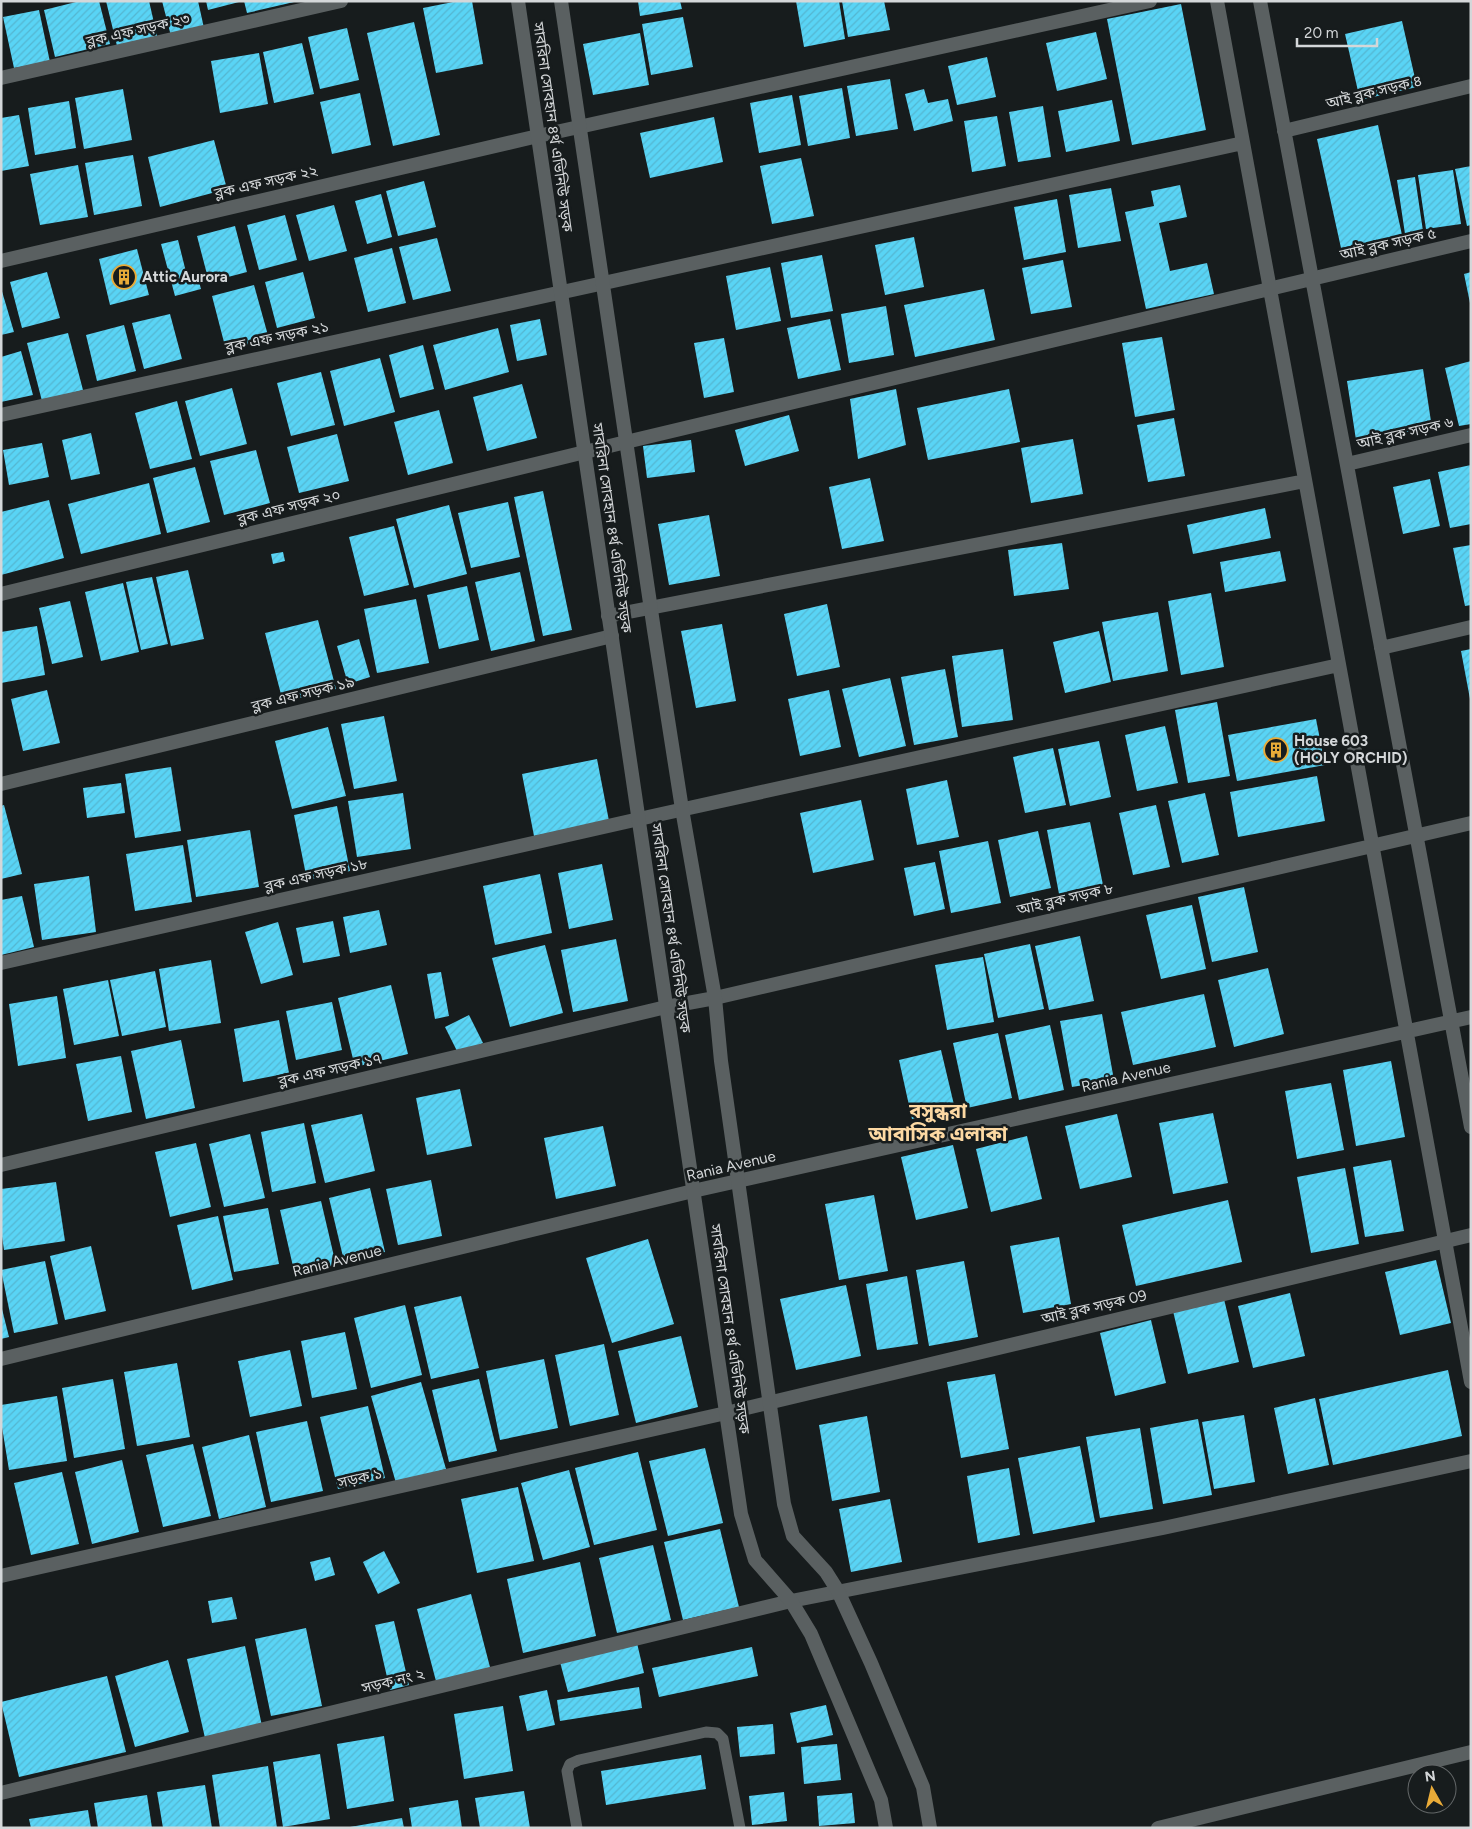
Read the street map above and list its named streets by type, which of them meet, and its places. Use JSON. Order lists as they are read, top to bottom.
{
  "streets": {
    "street": [
      "ব্লক এফ সড়ক ২৩",
      "আই ব্লক সড়ক ৪",
      "সাবরিনা সোবহান ৪র্থ এভিনিউ সড়ক",
      "ব্লক এফ সড়ক ২২",
      "আই ব্লক সড়ক ৫",
      "ব্লক এফ সড়ক ২১",
      "আই ব্লক সড়ক ৬",
      "ব্লক এফ সড়ক ২০",
      "ব্লক এফ সড়ক ১৯",
      "ব্লক এফ সড়ক ১৮",
      "আই ব্লক সড়ক ৮",
      "ব্লক এফ সড়ক ১৭",
      "Rania Avenue",
      "আই ব্লক সড়ক 09",
      "সড়ক ১",
      "সড়ক নং ২"
    ]
  },
  "crossings": [
    ["সাবরিনা সোবহান ৪র্থ এভিনিউ সড়ক", "ব্লক এফ সড়ক ২২"],
    ["সাবরিনা সোবহান ৪র্থ এভিনিউ সড়ক", "আই ব্লক সড়ক ৫"],
    ["সাবরিনা সোবহান ৪র্থ এভিনিউ সড়ক", "ব্লক এফ সড়ক ২১"],
    ["সাবরিনা সোবহান ৪র্থ এভিনিউ সড়ক", "ব্লক এফ সড়ক ২০"],
    ["সাবরিনা সোবহান ৪র্থ এভিনিউ সড়ক", "ব্লক এফ সড়ক ১৯"],
    ["সাবরিনা সোবহান ৪র্থ এভিনিউ সড়ক", "ব্লক এফ সড়ক ১৮"],
    ["সাবরিনা সোবহান ৪র্থ এভিনিউ সড়ক", "আই ব্লক সড়ক ৮"],
    ["সাবরিনা সোবহান ৪র্থ এভিনিউ সড়ক", "ব্লক এফ সড়ক ১৭"],
    ["সাবরিনা সোবহান ৪র্থ এভিনিউ সড়ক", "Rania Avenue"],
    ["সাবরিনা সোবহান ৪র্থ এভিনিউ সড়ক", "আই ব্লক সড়ক 09"],
    ["সাবরিনা সোবহান ৪র্থ এভিনিউ সড়ক", "সড়ক ১"],
    ["সাবরিনা সোবহান ৪র্থ এভিনিউ সড়ক", "সড়ক নং ২"],
    ["আই ব্লক সড়ক ৫", "ব্লক এফ সড়ক ২০"],
    ["আই ব্লক সড়ক ৮", "ব্লক এফ সড়ক ১৭"],
    ["আই ব্লক সড়ক 09", "সড়ক ১"]
  ],
  "districts": ["বসুন্ধরা আবাসিক এলাকা"],
  "places": {
    "building": ["Attic Aurora", "House 603 (HOLY ORCHID)"]
  },
  "scale_bar": "20 m",
  "north": "top"
}
